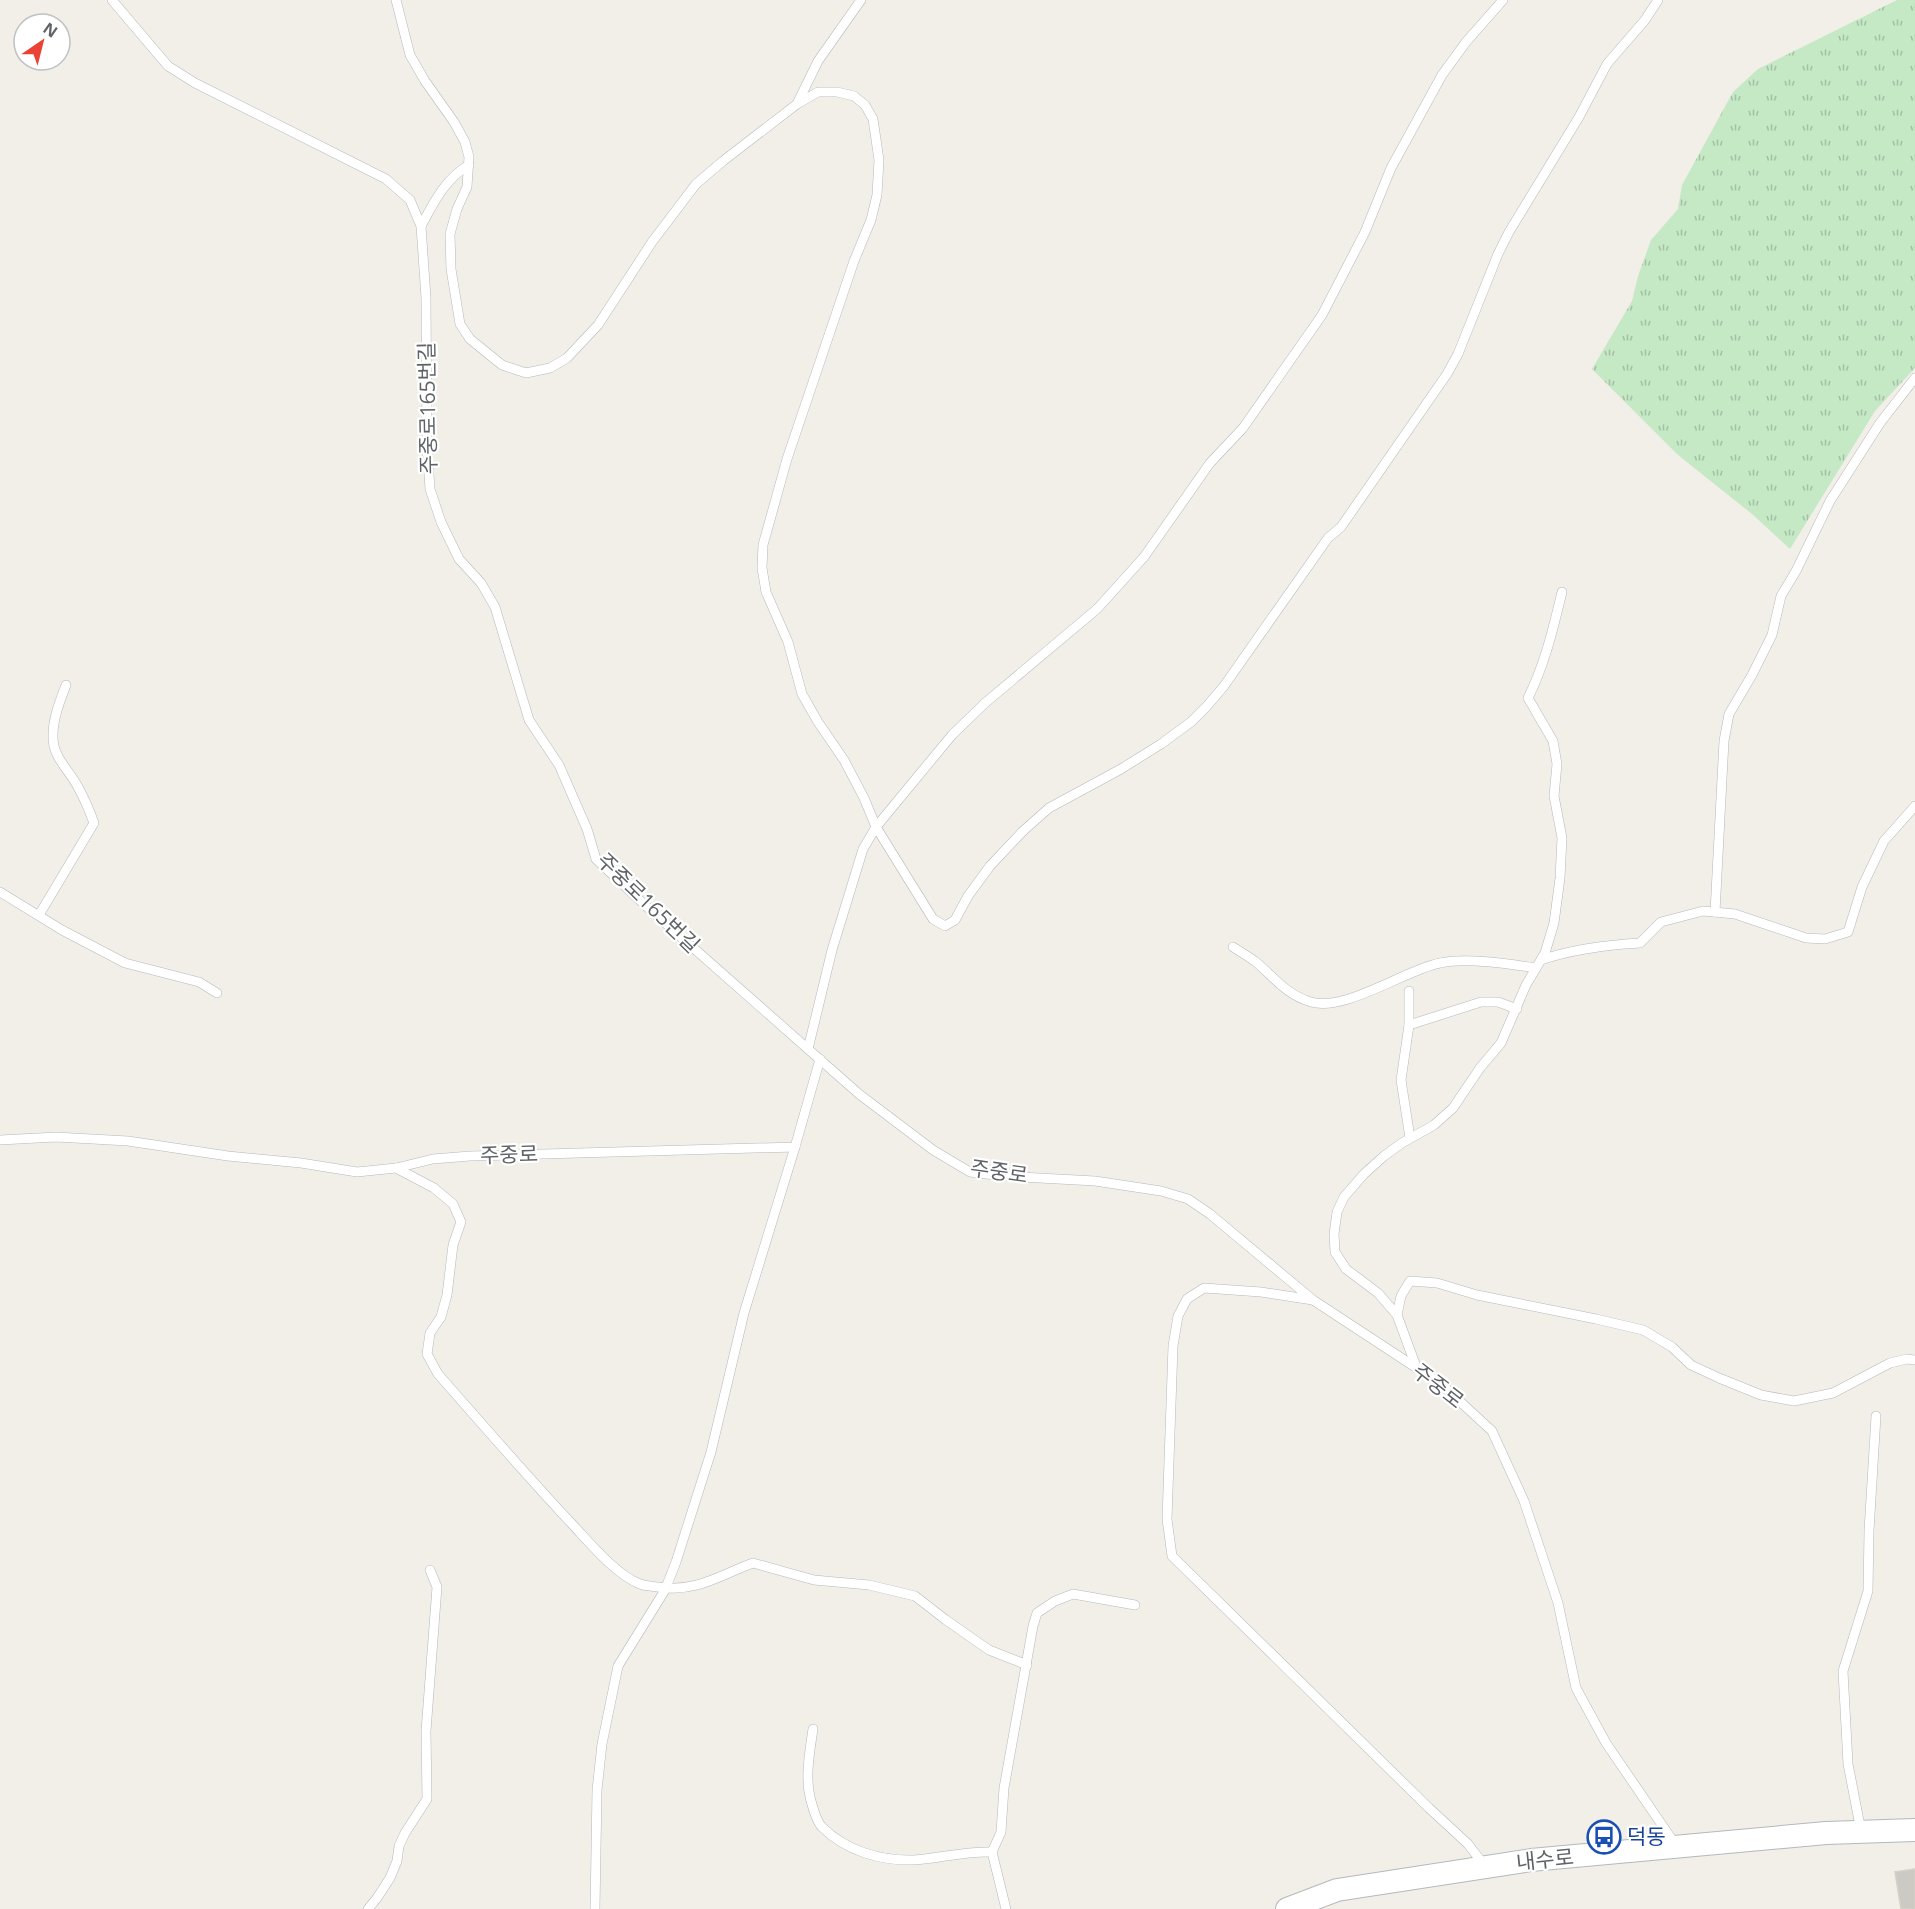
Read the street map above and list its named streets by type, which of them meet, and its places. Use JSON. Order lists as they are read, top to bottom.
{
  "streets": {
    "street": ["내수로"],
    "lane": ["주중로165번길", "주중로"]
  },
  "crossings": [
    ["주중로165번길", "주중로"],
    ["주중로", "내수로"]
  ],
  "places": {
    "bus stop": ["덕동"]
  },
  "north": "top right"
}
